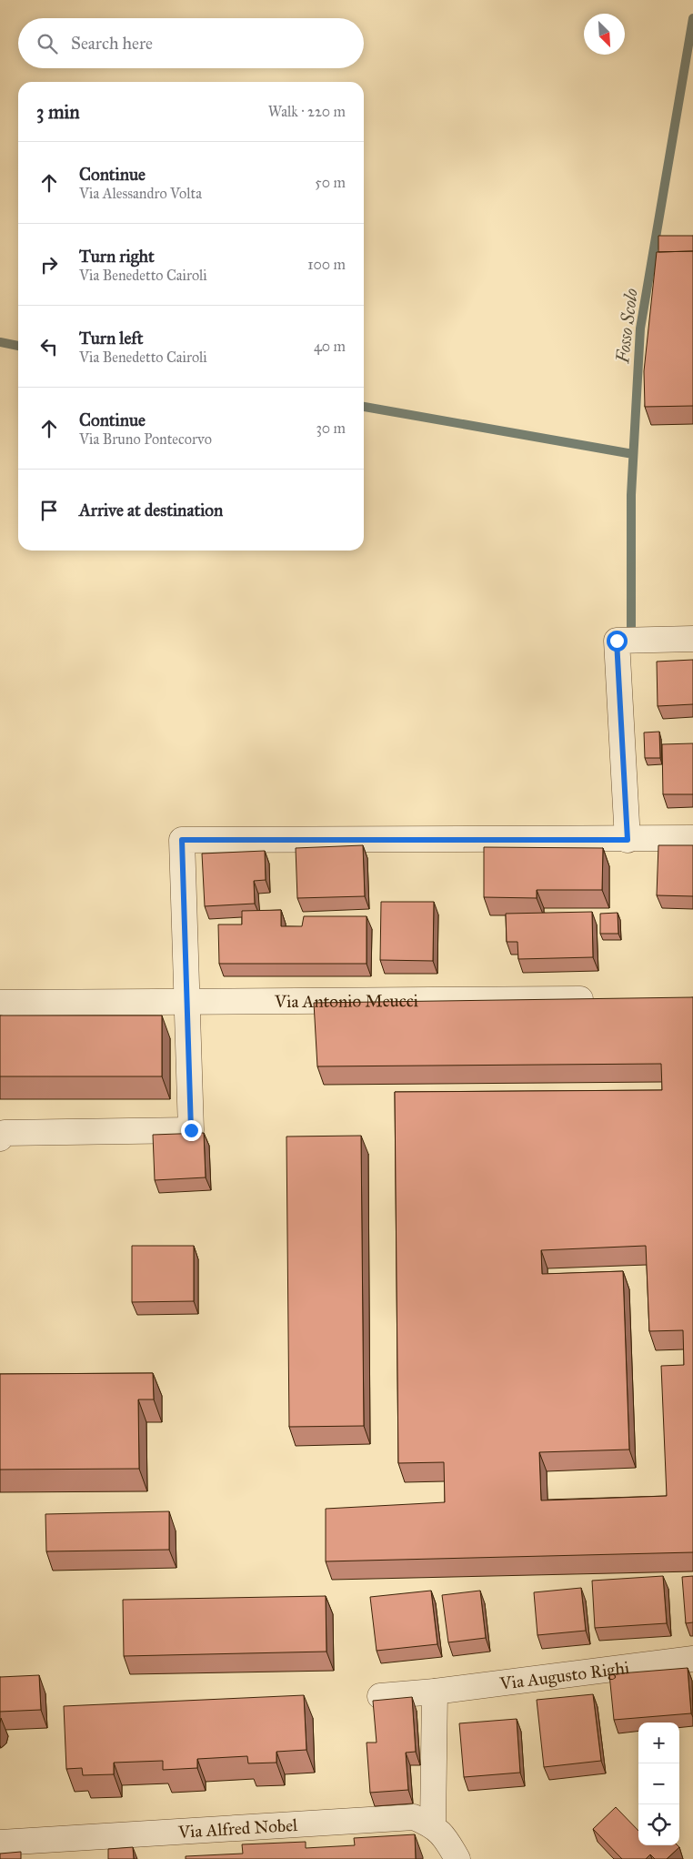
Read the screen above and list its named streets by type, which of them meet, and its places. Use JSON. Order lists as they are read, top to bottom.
{
  "streets": {
    "street": ["Via Antonio Meucci", "Via Augusto Righi", "Via Alfred Nobel"]
  },
  "water": ["Fosso Scolo"],
  "north": "bottom right",
  "page": {
    "search": "Search here",
    "heading": ["3 min", "Walk · 220 m"],
    "list": [
      ["Continue", "Via Alessandro Volta", "50 m"],
      ["Turn right", "Via Benedetto Cairoli", "100 m"],
      ["Turn left", "Via Benedetto Cairoli", "40 m"],
      ["Continue", "Via Bruno Pontecorvo", "30 m"],
      "Arrive at destination"
    ],
    "map_buttons": ["+", "−"]
  }
}
